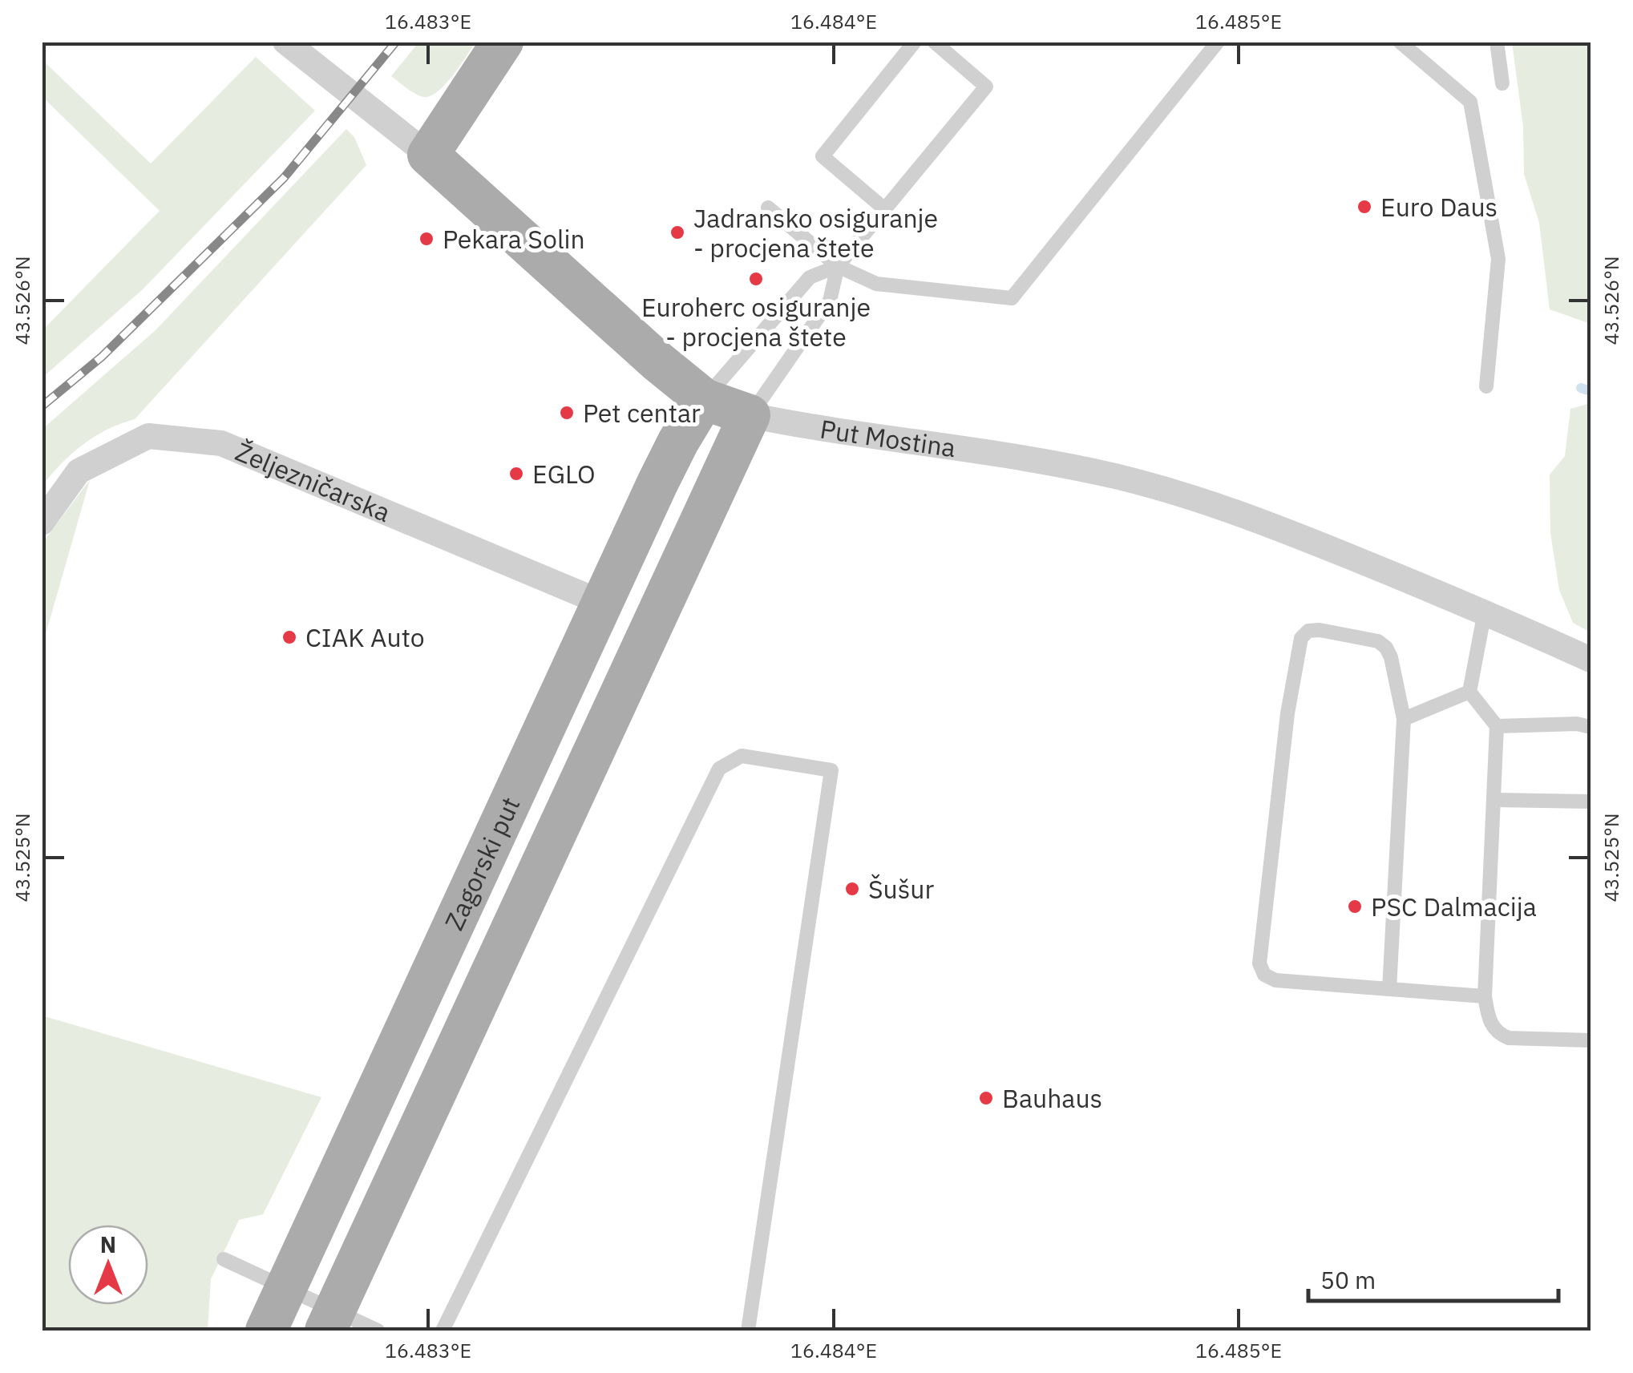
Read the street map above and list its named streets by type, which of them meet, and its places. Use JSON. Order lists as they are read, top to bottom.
{
  "streets": {
    "main road": ["Put Mostina", "Zagorski put"],
    "street": ["Željezničarska"]
  },
  "crossings": [
    ["Put Mostina", "Zagorski put"],
    ["Željezničarska", "Zagorski put"]
  ],
  "places": [
    "Euro Daus",
    "Jadransko osiguranje - procjena štete",
    "Pekara Solin",
    "Euroherc osiguranje - procjena štete",
    "Pet centar",
    "EGLO",
    "CIAK Auto",
    "Šušur",
    "PSC Dalmacija",
    "Bauhaus"
  ],
  "scale_bar": "50 m",
  "north": "top",
  "coordinates": [
    "16.483°E",
    "16.484°E",
    "16.485°E",
    "43.526°N",
    "43.525°N"
  ]
}
